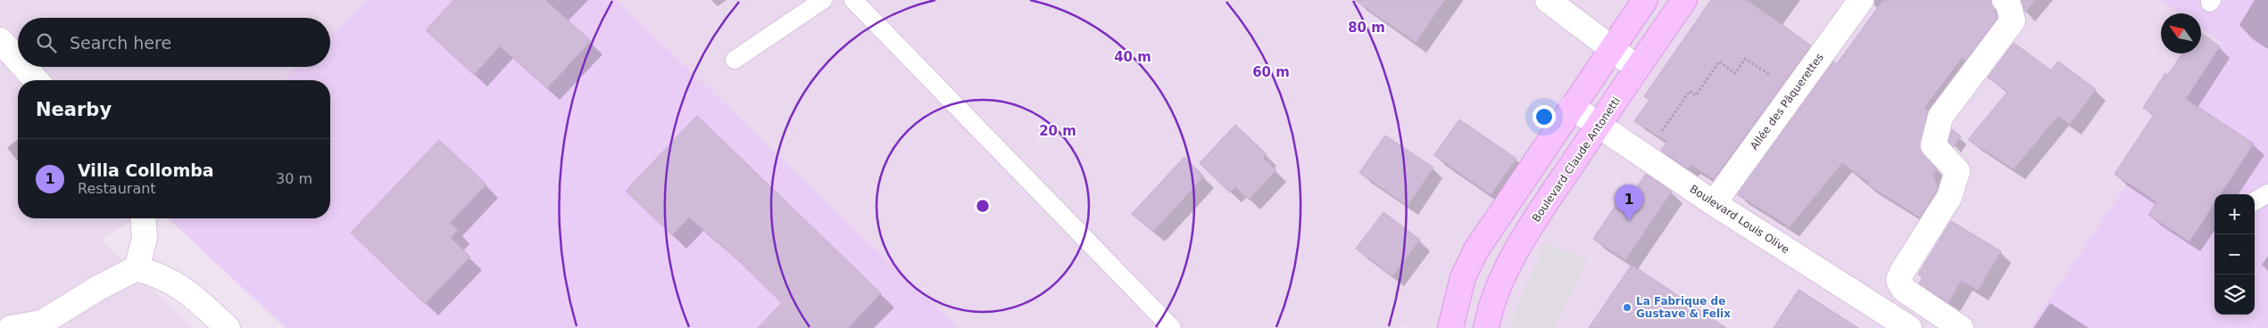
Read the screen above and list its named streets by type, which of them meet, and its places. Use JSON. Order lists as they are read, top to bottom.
{
  "streets": {
    "main road": ["Boulevard Claude Antonetti"],
    "street": ["Allée des Pâquerettes", "Boulevard Louis Olive"]
  },
  "crossings": [
    ["Allée des Pâquerettes", "Boulevard Louis Olive"],
    ["Boulevard Claude Antonetti", "Boulevard Louis Olive"]
  ],
  "places": ["La Fabrique de Gustave & Felix"],
  "north": "top left",
  "page": {
    "search": "Search here",
    "heading": "Nearby",
    "list": [
      {
        "mark": "1",
        "name": "Villa Collomba",
        "note": "Restaurant",
        "value": "30 m"
      }
    ],
    "pins": "1",
    "map_buttons": ["+", "−"]
  },
  "rings": [
    "80 m",
    "40 m",
    "60 m",
    "20 m"
  ]
}
